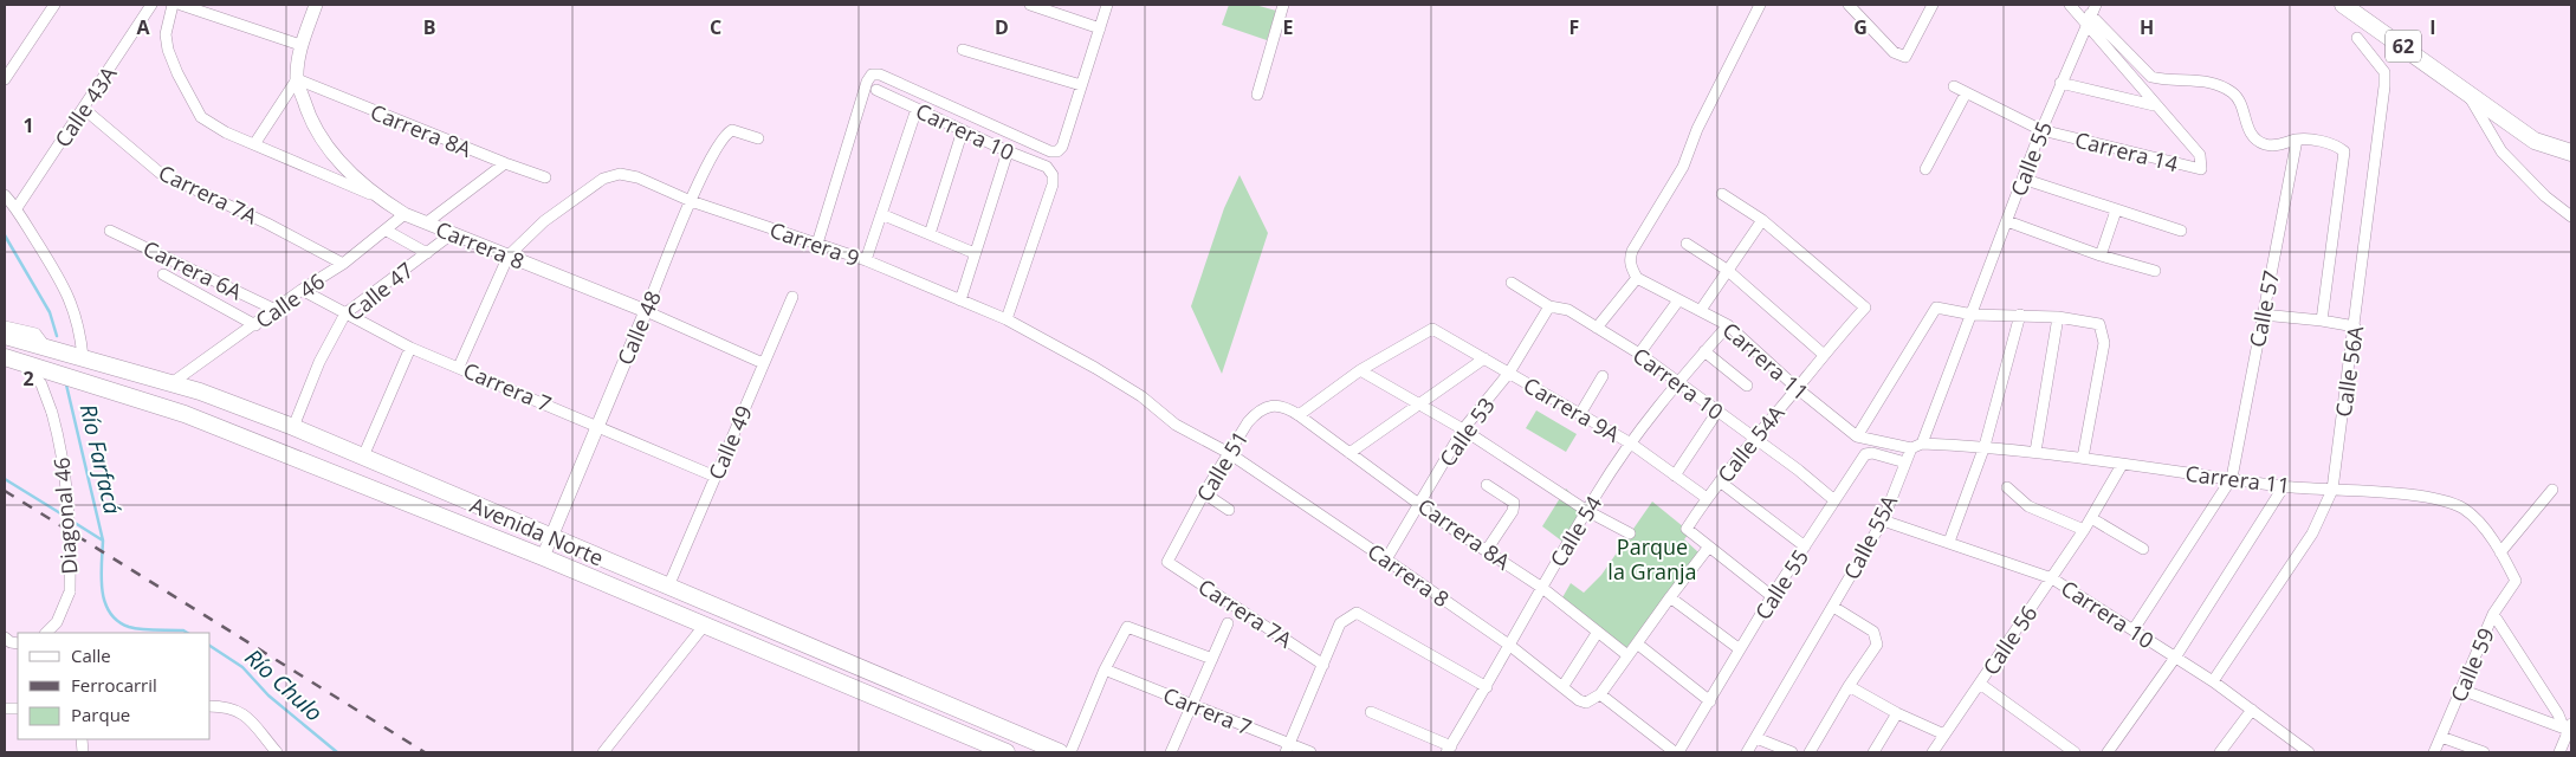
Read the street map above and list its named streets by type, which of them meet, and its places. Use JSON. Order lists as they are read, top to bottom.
{
  "streets": {
    "main road": ["62", "Avenida Norte"],
    "street": [
      "Calle 43A",
      "Carrera 8A",
      "Carrera 10",
      "Carrera 14",
      "Calle 55",
      "Carrera 7A",
      "Carrera 9",
      "Carrera 8",
      "Carrera 6A",
      "Calle 47",
      "Calle 46",
      "Calle 57",
      "Calle 48",
      "Carrera 11",
      "Calle 56A",
      "Carrera 7",
      "Carrera 9A",
      "Calle 53",
      "Calle 49",
      "Calle 54A",
      "Calle 51",
      "Diagonal 46",
      "Calle 54",
      "Calle 55A",
      "Calle 56",
      "Calle 59"
    ]
  },
  "crossings": [
    ["Calle 43A", "Carrera 7A"],
    ["Carrera 8A", "Calle 53"],
    ["Carrera 8A", "Calle 51"],
    ["Carrera 8A", "Calle 54"],
    ["Carrera 10", "Calle 55"],
    ["Carrera 10", "Carrera 9"],
    ["Carrera 10", "Carrera 8"],
    ["Carrera 10", "Calle 56A"],
    ["Carrera 10", "Calle 53"],
    ["Carrera 10", "Calle 54A"],
    ["Carrera 10", "Calle 54"],
    ["Carrera 10", "Calle 55A"],
    ["Carrera 10", "Calle 56"],
    ["Carrera 14", "Calle 55"],
    ["Calle 55", "Calle 55A"],
    ["Carrera 7A", "Calle 46"],
    ["Carrera 7A", "Calle 51"],
    ["Carrera 9", "Carrera 8"],
    ["Carrera 9", "Calle 48"],
    ["Carrera 8", "Calle 47"],
    ["Carrera 8", "Calle 46"],
    ["Carrera 8", "Calle 48"],
    ["Carrera 8", "Calle 53"],
    ["Carrera 8", "Calle 49"],
    ["Carrera 8", "Calle 51"],
    ["Carrera 8", "Calle 54"],
    ["Carrera 6A", "Calle 46"],
    ["Calle 47", "Carrera 7"],
    ["Calle 47", "Avenida Norte"],
    ["Calle 46", "Carrera 7"],
    ["Calle 46", "Avenida Norte"],
    ["Calle 57", "Carrera 11"],
    ["Calle 48", "Carrera 7"],
    ["Calle 48", "Avenida Norte"],
    ["Carrera 11", "Calle 56A"],
    ["Carrera 11", "Calle 54A"],
    ["Carrera 11", "Calle 54"],
    ["Carrera 11", "Calle 55A"],
    ["Carrera 11", "Calle 56"],
    ["Carrera 11", "Calle 59"],
    ["Carrera 7", "Calle 49"],
    ["Carrera 9A", "Calle 53"],
    ["Carrera 9A", "Calle 54A"],
    ["Carrera 9A", "Calle 54"],
    ["Calle 49", "Avenida Norte"],
    ["Diagonal 46", "Avenida Norte"]
  ],
  "water": ["Río Farfacá", "Río Chulo"],
  "parks": ["Parque la Granja"],
  "legend": ["Calle", "Ferrocarril", "Parque"],
  "grid": {
    "columns": [
      "A",
      "B",
      "C",
      "D",
      "E",
      "F",
      "G",
      "H",
      "I"
    ],
    "rows": ["1", "2"]
  }
}
